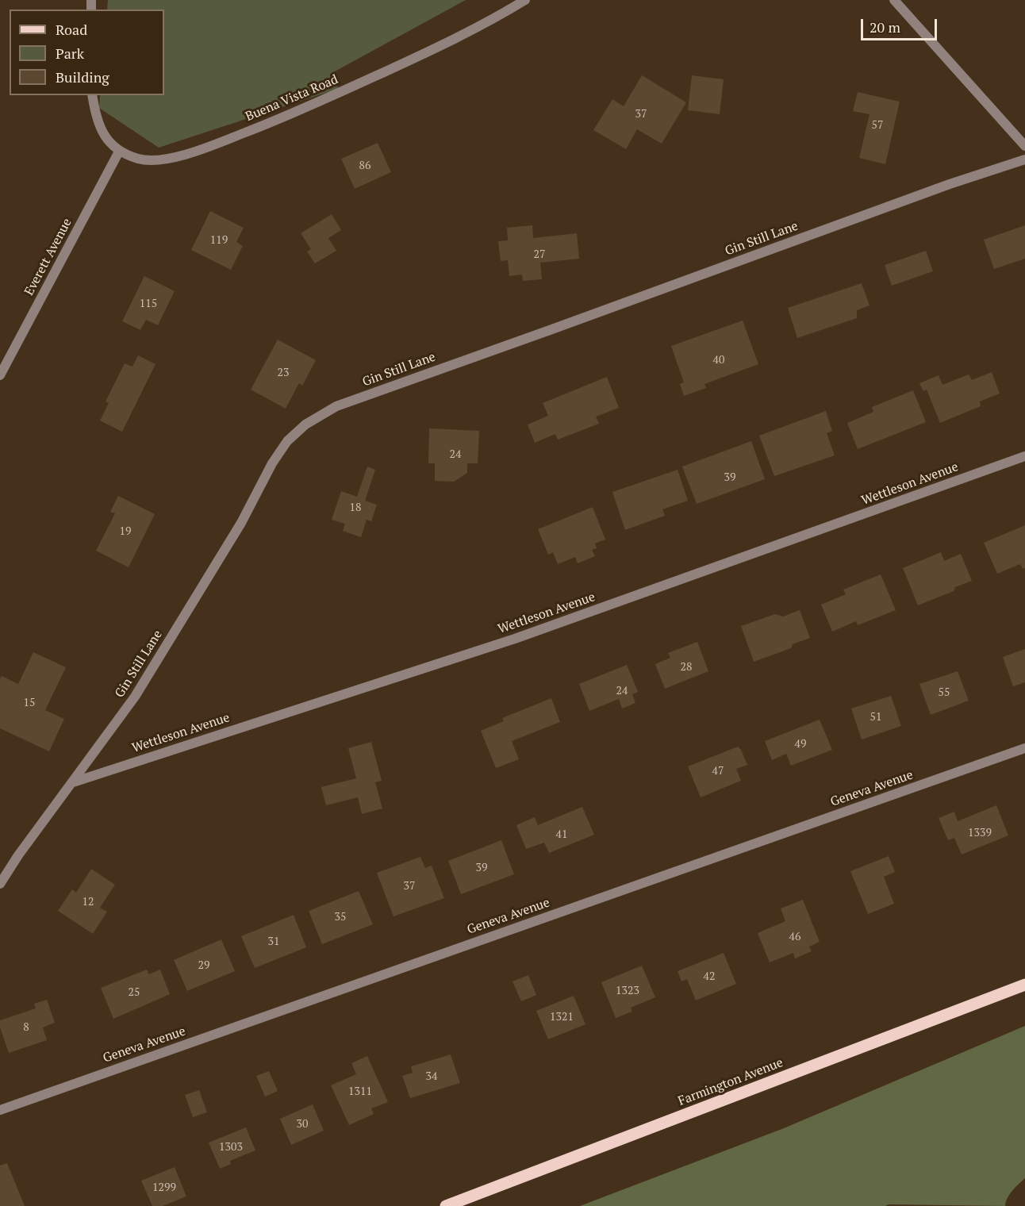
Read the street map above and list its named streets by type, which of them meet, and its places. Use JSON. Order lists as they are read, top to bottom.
{
  "streets": {
    "main road": ["Farmington Avenue"],
    "street": [
      "Buena Vista Road",
      "Gin Still Lane",
      "Everett Avenue",
      "Wettleson Avenue",
      "Geneva Avenue"
    ]
  },
  "crossings": [
    ["Buena Vista Road", "Everett Avenue"],
    ["Gin Still Lane", "Wettleson Avenue"]
  ],
  "house_numbers": [
    "37",
    "57",
    "86",
    "119",
    "27",
    "115",
    "40",
    "23",
    "24",
    "39",
    "18",
    "19",
    "28",
    "24",
    "55",
    "15",
    "51",
    "49",
    "47",
    "1339",
    "41",
    "39",
    "37",
    "12",
    "35",
    "46",
    "31",
    "29",
    "42",
    "1323",
    "25",
    "1321",
    "8",
    "34",
    "1311",
    "30",
    "1303",
    "1299"
  ],
  "legend": ["Road", "Park", "Building"],
  "scale_bar": "20 m"
}
